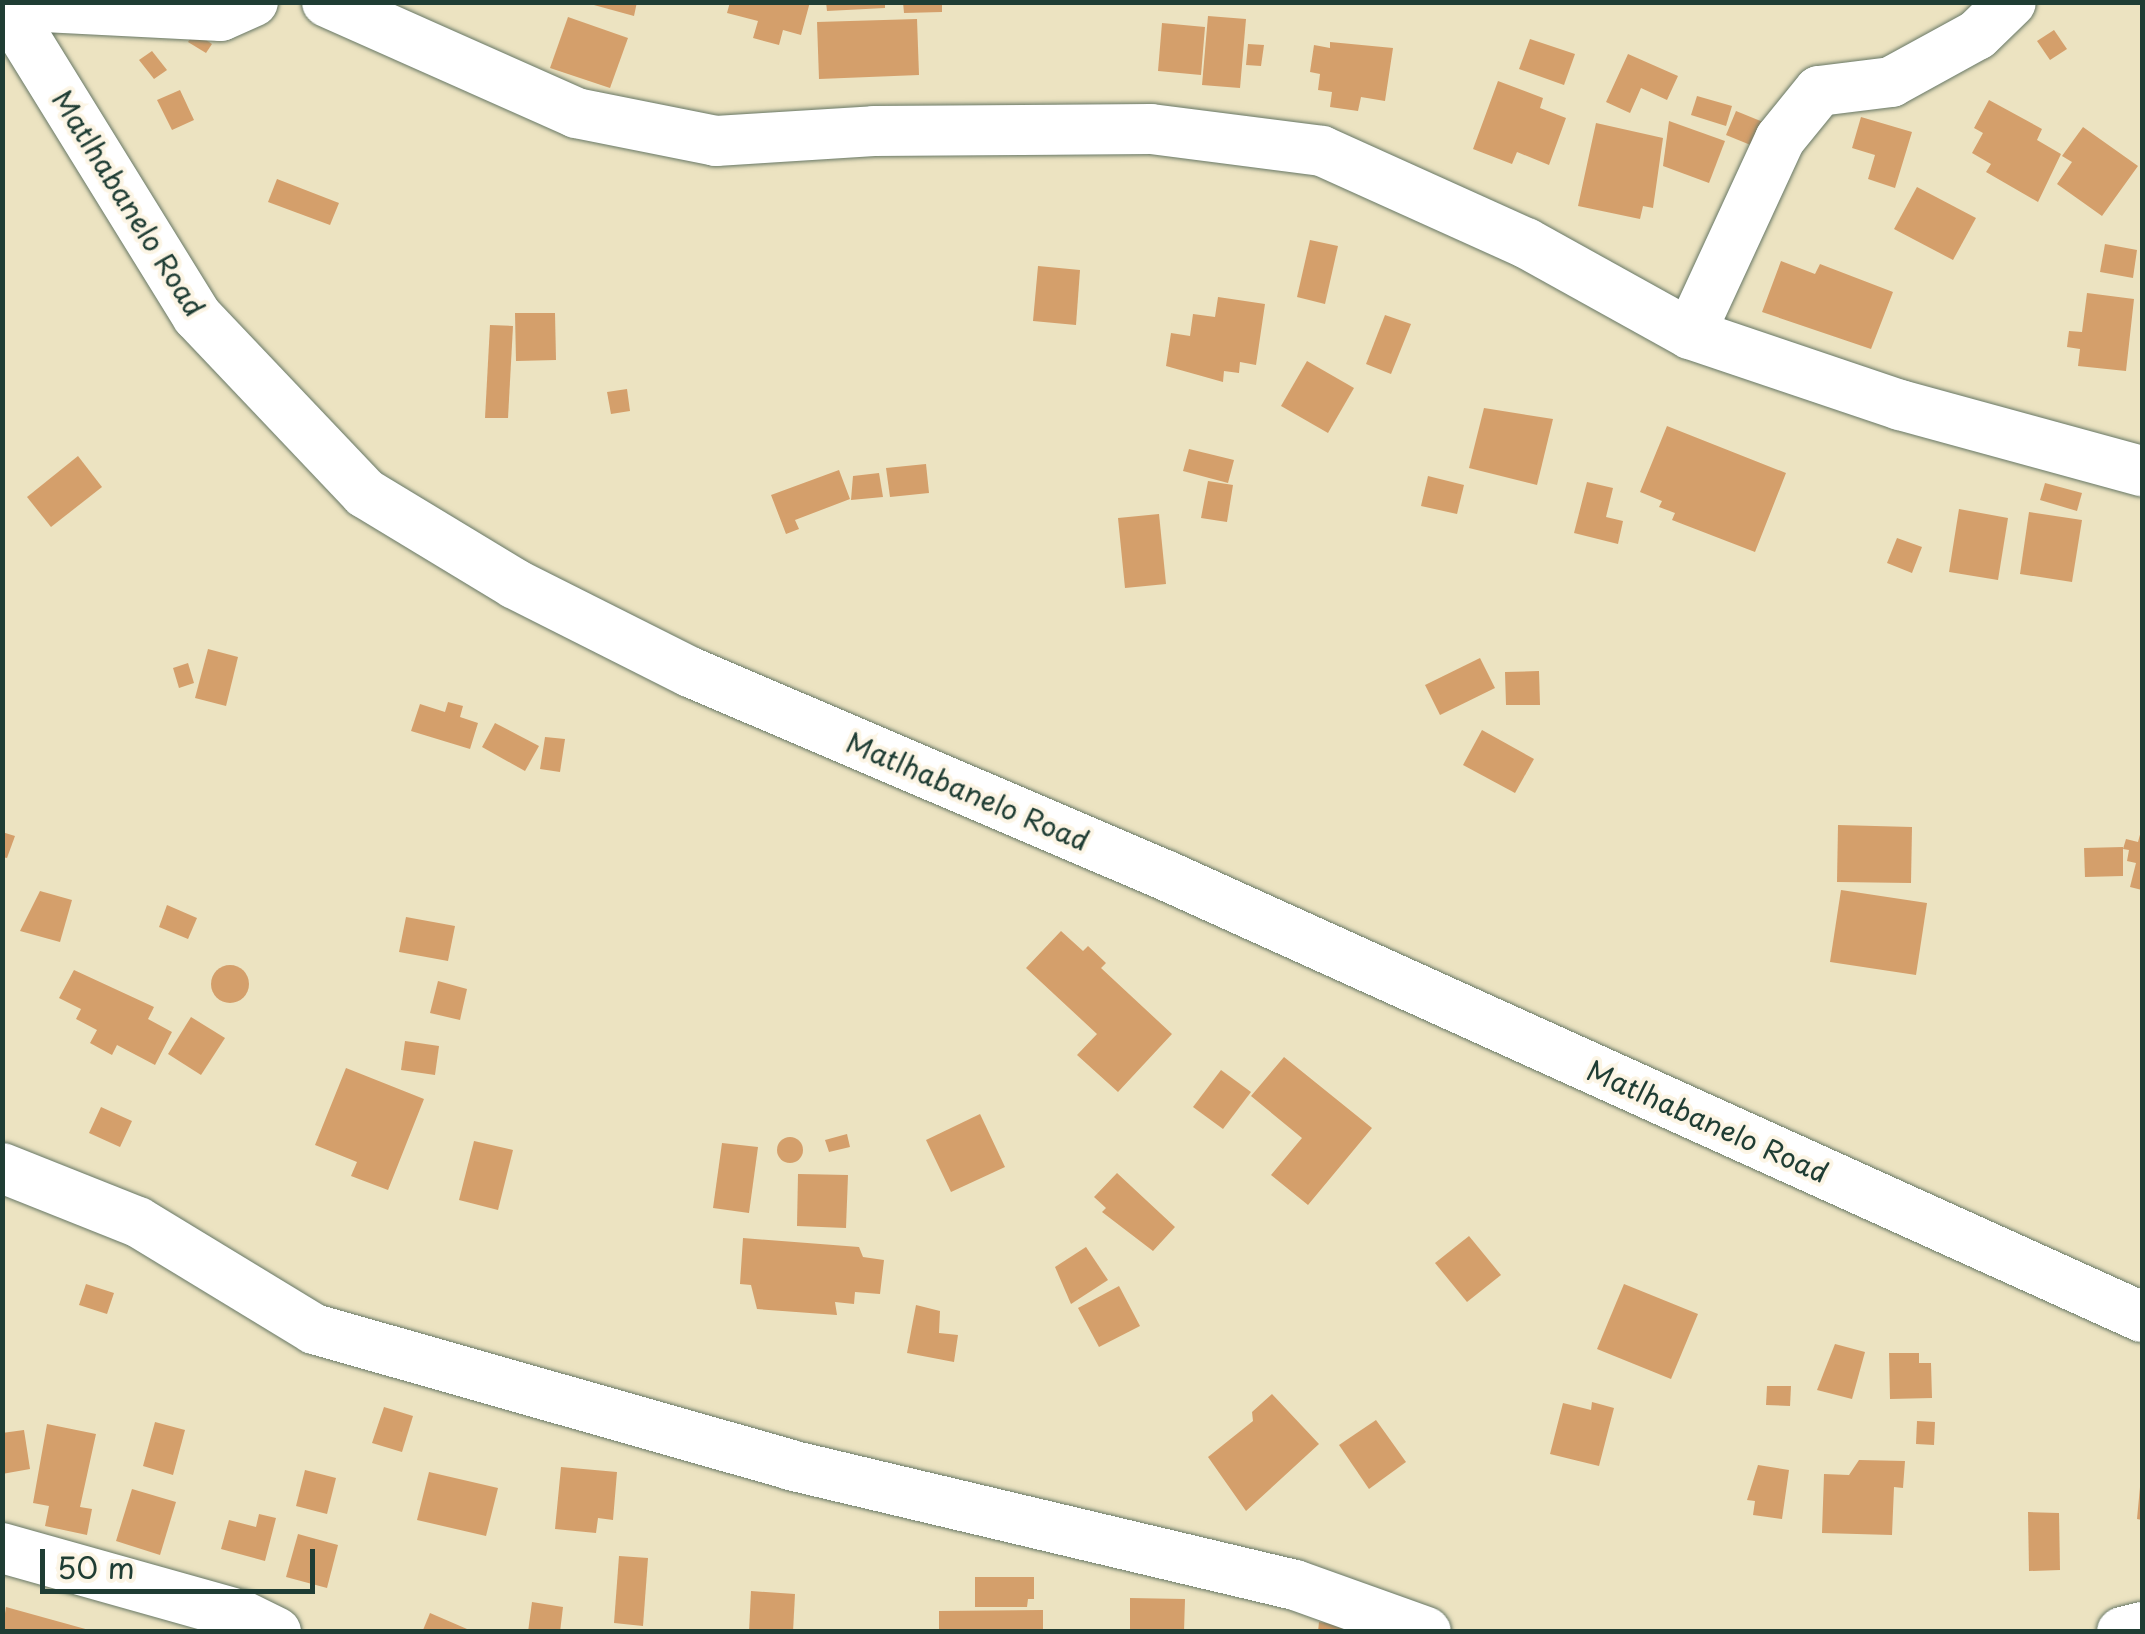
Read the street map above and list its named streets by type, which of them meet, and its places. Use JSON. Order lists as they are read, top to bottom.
{
  "streets": {
    "street": ["Matlhabanelo Road"]
  },
  "scale_bar": "50 m"
}
